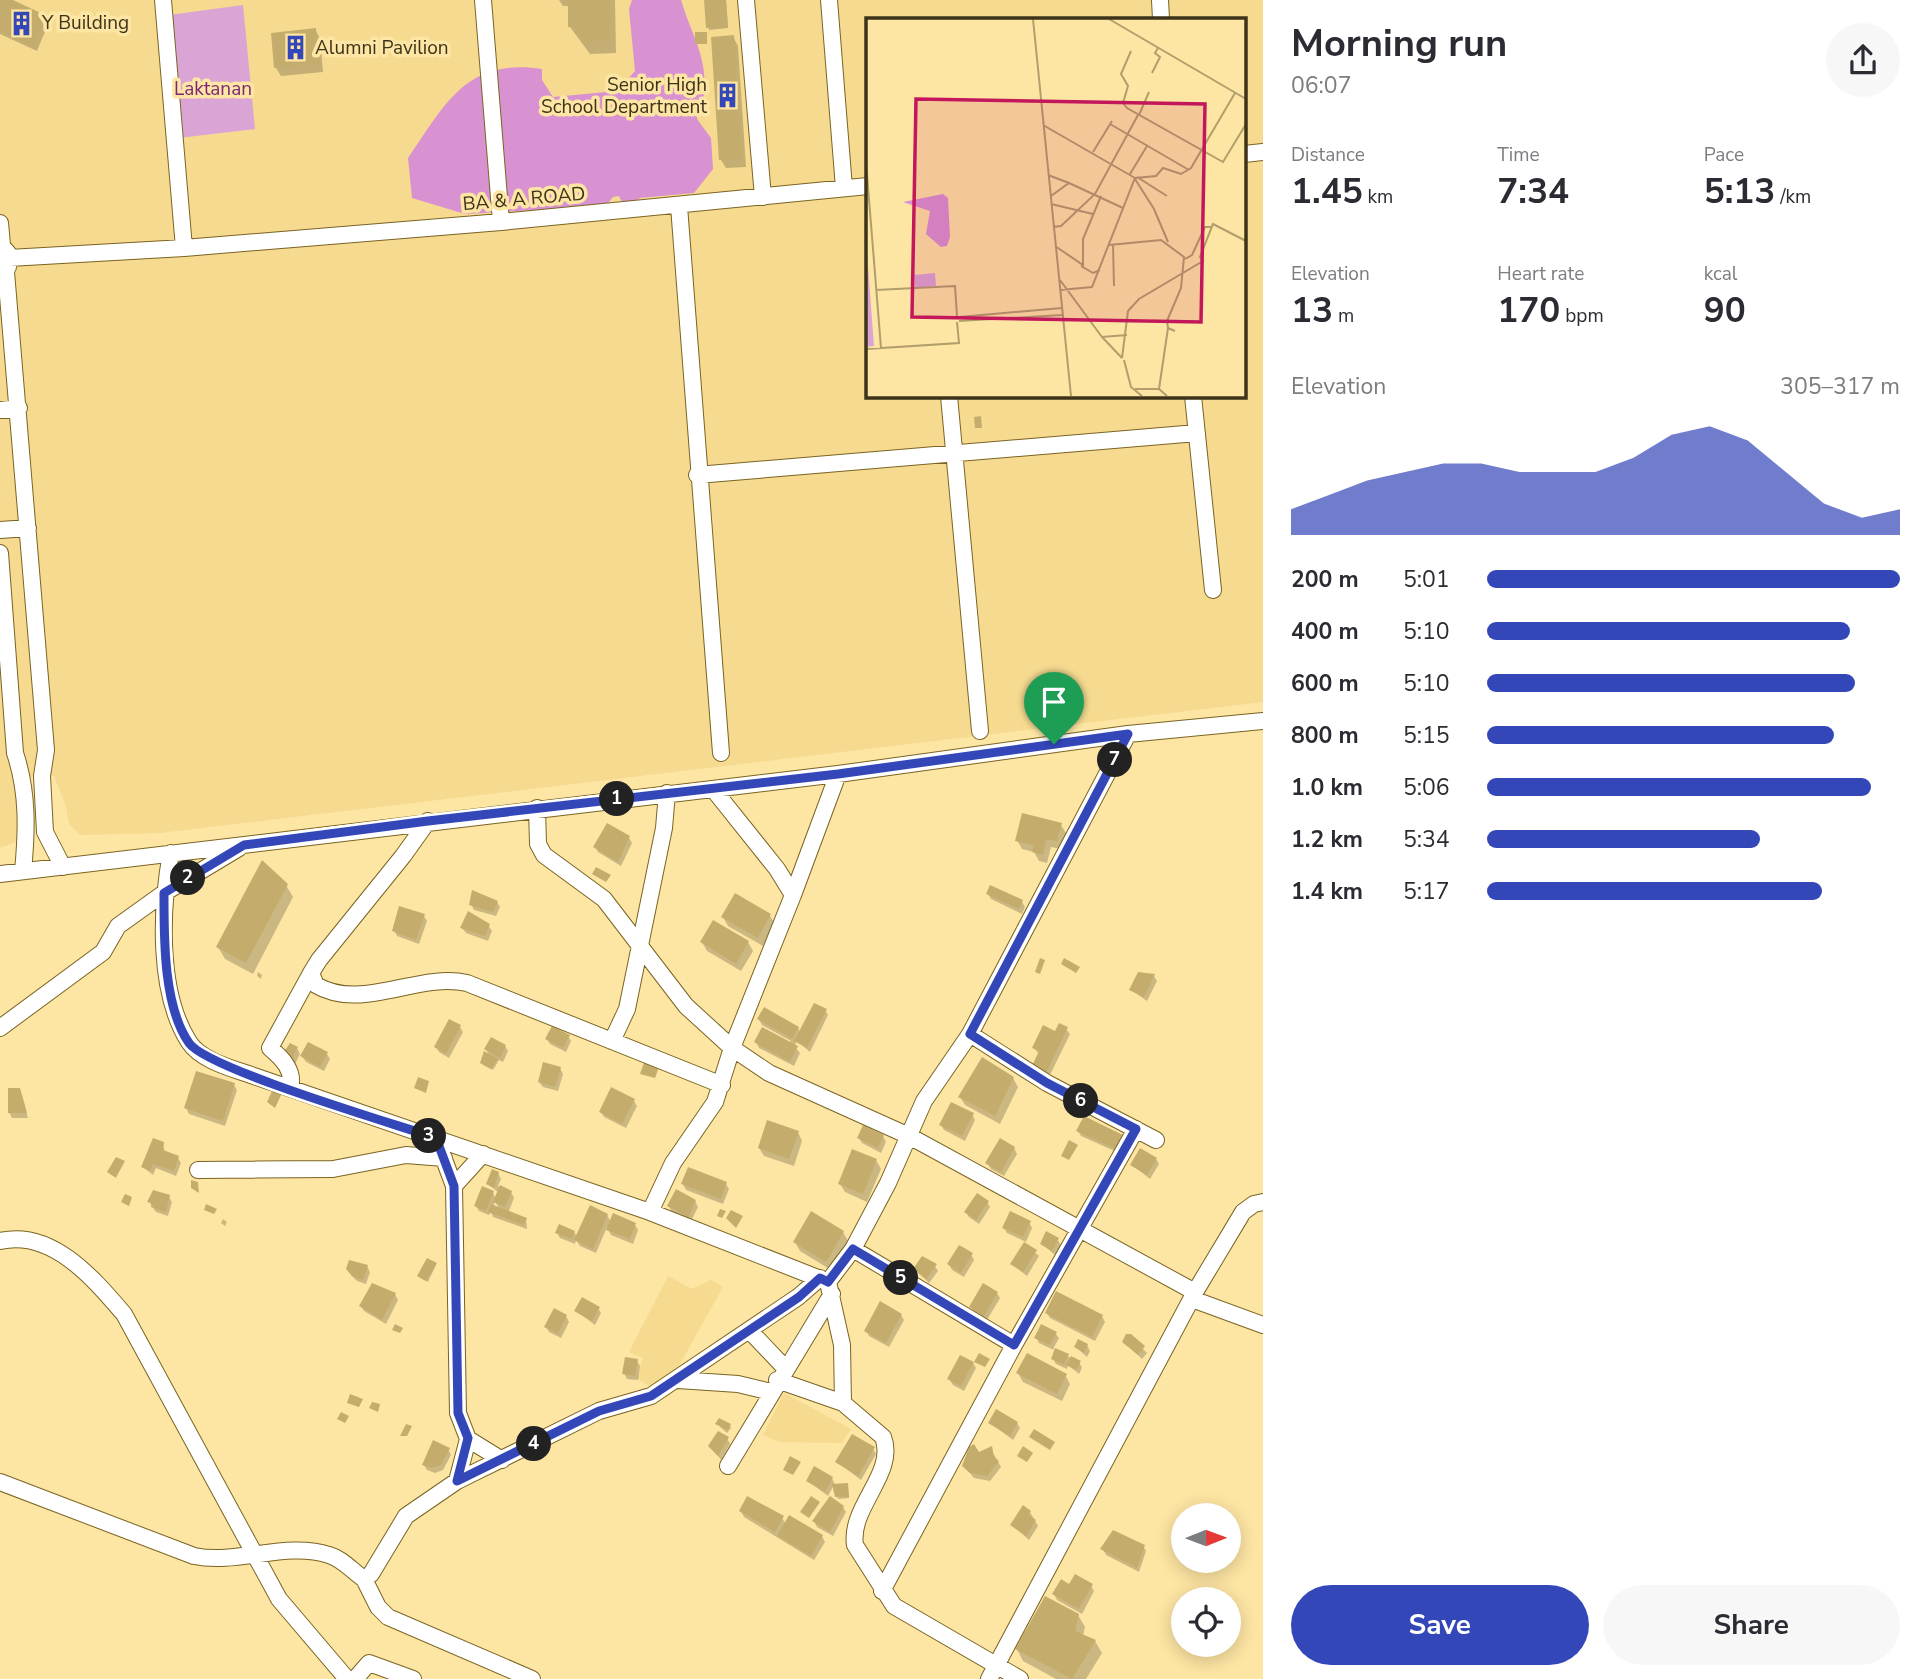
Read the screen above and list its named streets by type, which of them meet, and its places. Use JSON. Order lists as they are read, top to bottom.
{
  "streets": {
    "street": ["BA & A ROAD"]
  },
  "parks": ["Laktanan"],
  "places": {
    "building": ["Y Building", "Alumni Pavilion", "Senior High School Department"]
  },
  "north": "right",
  "page": {
    "heading": ["Morning run", "06:07"],
    "stats": [
      ["Distance", "1.45 km"],
      ["Time", "7:34"],
      ["Pace", "5:13 /km"],
      ["Elevation", "13 m"],
      ["Heart rate", "170 bpm"],
      ["kcal", "90"]
    ],
    "chart": ["Elevation", "305–317 m"],
    "list": [
      {
        "name": "200 m",
        "note": "5:01"
      },
      {
        "name": "400 m",
        "note": "5:10"
      },
      {
        "name": "600 m",
        "note": "5:10"
      },
      {
        "name": "800 m",
        "note": "5:15"
      },
      {
        "name": "1.0 km",
        "note": "5:06"
      },
      {
        "name": "1.2 km",
        "note": "5:34"
      },
      {
        "name": "1.4 km",
        "note": "5:17"
      }
    ],
    "pins": [
      "7",
      "1",
      "2",
      "6",
      "3",
      "5",
      "4"
    ],
    "buttons": ["Save", "Share"]
  }
}
